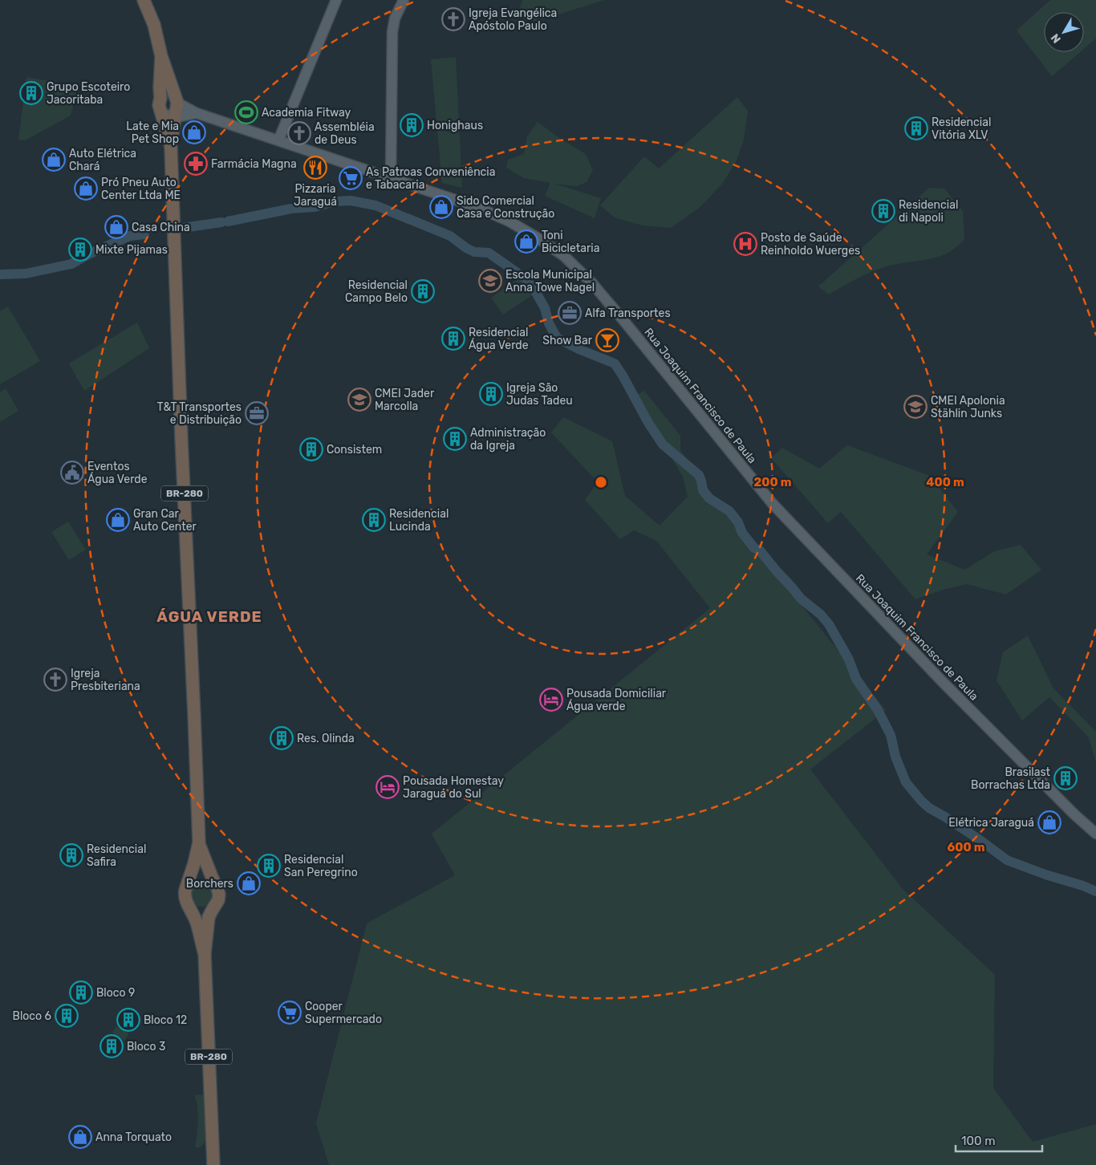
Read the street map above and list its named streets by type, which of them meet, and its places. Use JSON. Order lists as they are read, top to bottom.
{
  "streets": {
    "highway": ["BR-280"],
    "main road": ["Rua Joaquim Francisco de Paula"]
  },
  "crossings": [
    ["Rua Joaquim Francisco de Paula", "BR-280"]
  ],
  "districts": ["ÁGUA VERDE"],
  "places": {
    "church": ["Igreja Evangélica Apóstolo Paulo", "Assembléia de Deus", "Igreja Presbiteriana"],
    "building": [
      "Grupo Escoteiro Jacoritaba",
      "Honighaus",
      "Residencial Vitória XLV",
      "Residencial di Napoli",
      "Mixte Pijamas",
      "Residencial Campo Belo",
      "Residencial Água Verde",
      "Igreja São Judas Tadeu",
      "Administração da Igreja",
      "Consistem",
      "Residencial Lucinda",
      "Res. Olinda",
      "Brasilast Borrachas Ltda",
      "Residencial Safira",
      "Residencial San Peregrino",
      "Bloco 9",
      "Bloco 6",
      "Bloco 12",
      "Bloco 3"
    ],
    "sports": ["Academia Fitway"],
    "shop": [
      "Late e Mia Pet Shop",
      "Auto Elétrica Chará",
      "Pró Pneu Auto Center Ltda ME",
      "Sido Comercial Casa e Construção",
      "Casa China",
      "Toni Bicicletaria",
      "Gran Car Auto Center",
      "Elétrica Jaraguá",
      "Borchers",
      "Anna Torquato"
    ],
    "pharmacy": ["Farmácia Magna"],
    "restaurant": ["Pizzaria Jaraguá"],
    "supermarket": ["As Patroas Conveniência e Tabacaria", "Cooper Supermercado"],
    "hospital": ["Posto de Saúde Reinholdo Wuerges"],
    "school or university": ["Escola Municipal Anna Towe Nagel", "CMEI Jader Marcolla", "CMEI Apolonia Stählin Junks"],
    "office": ["Alfa Transportes", "T&T Transportes e Distribuição"],
    "bar": ["Show Bar"],
    "public building": ["Eventos Água Verde"],
    "hotel": ["Pousada Domiciliar Água verde", "Pousada Homestay Jaraguá do Sul"]
  },
  "scale_bar": "100 m",
  "north": "bottom left",
  "rings": ["200 m", "400 m", "600 m"]
}
